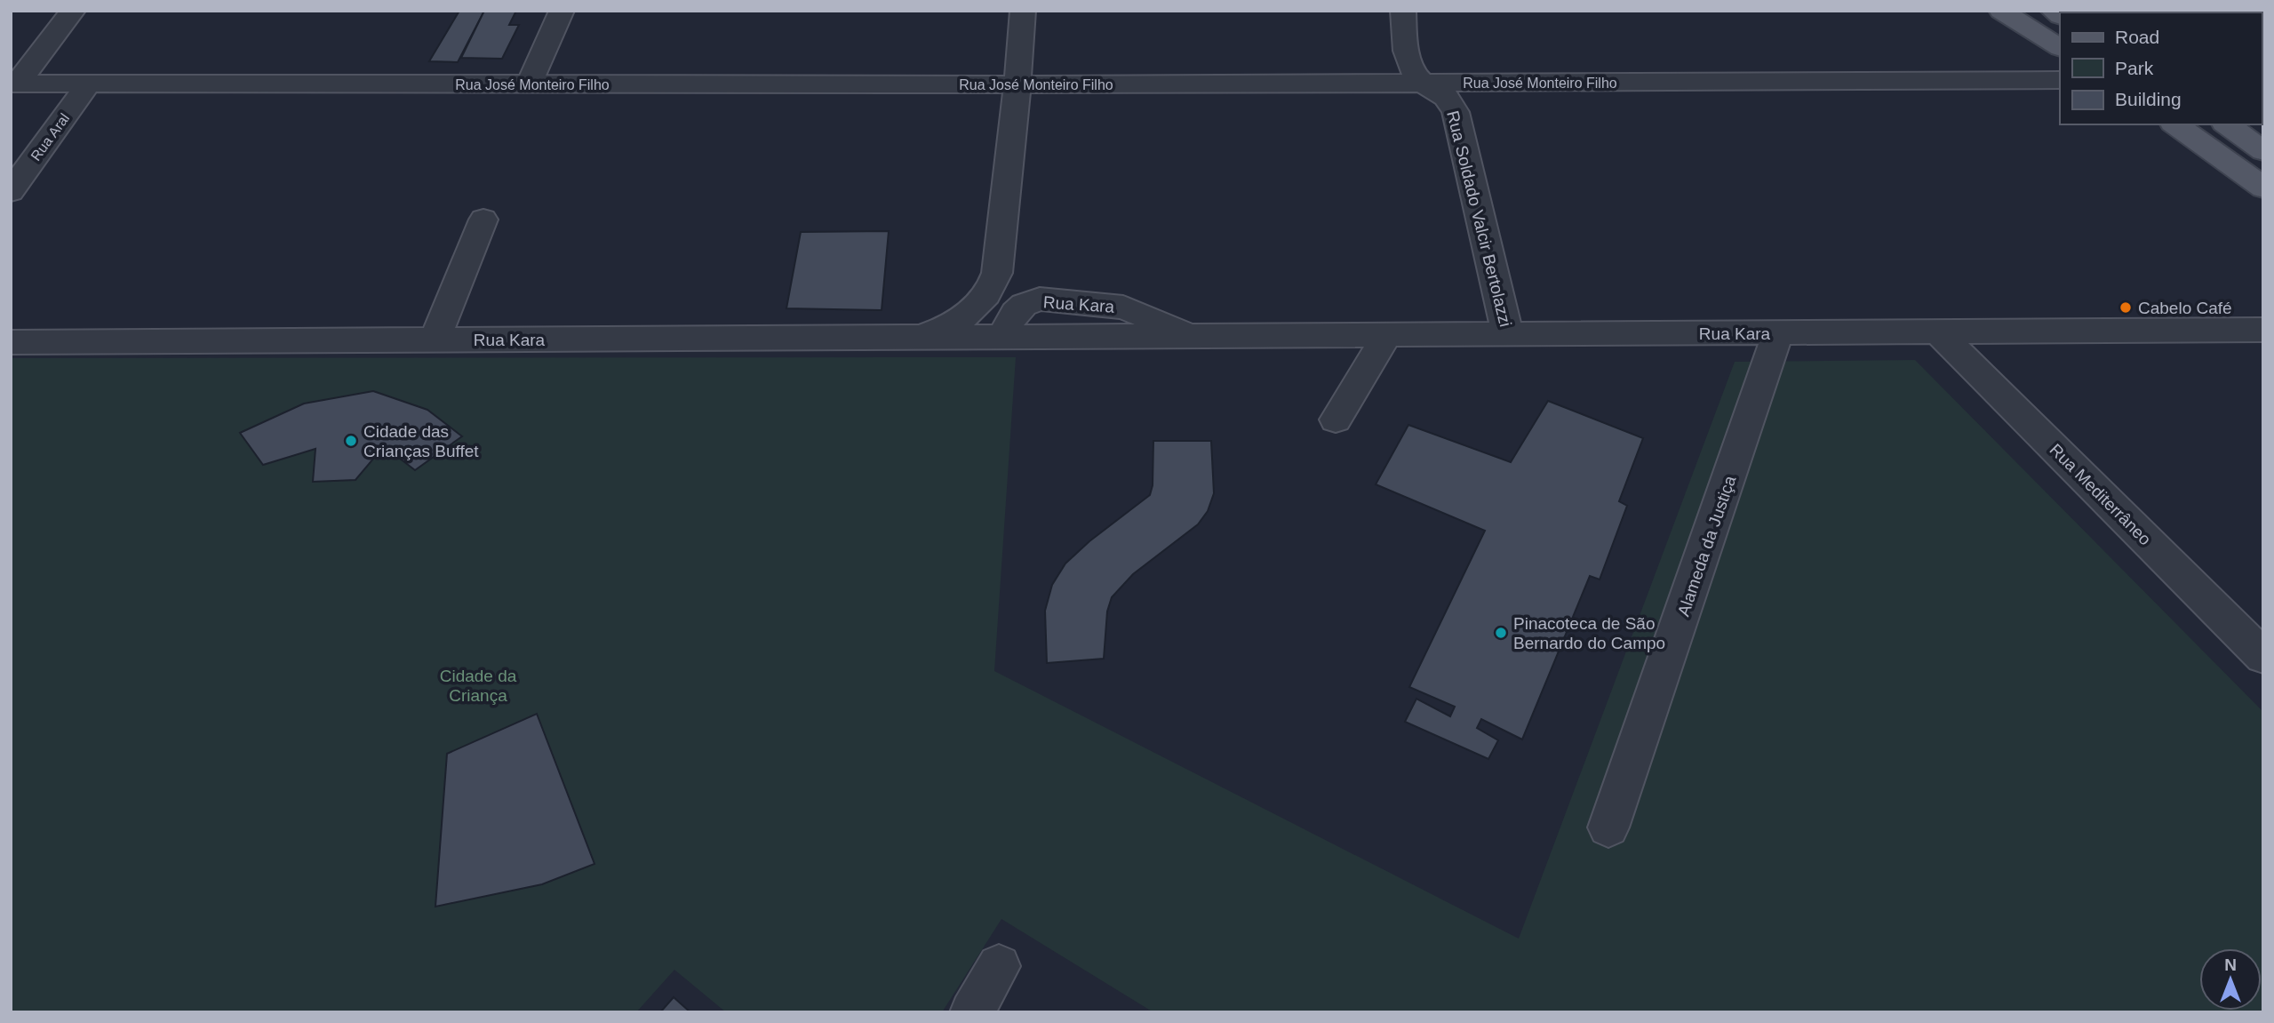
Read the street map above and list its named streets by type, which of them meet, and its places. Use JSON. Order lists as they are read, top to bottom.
{
  "streets": {
    "street": [
      "Rua José Monteiro Filho",
      "Rua Aral",
      "Rua Soldado Valcir Bertolazzi",
      "Rua Kara",
      "Rua Mediterrâneo",
      "Alameda da Justiça"
    ]
  },
  "crossings": [
    ["Rua José Monteiro Filho", "Rua Aral"],
    ["Rua José Monteiro Filho", "Rua Soldado Valcir Bertolazzi"],
    ["Rua Soldado Valcir Bertolazzi", "Rua Kara"],
    ["Rua Kara", "Rua Mediterrâneo"],
    ["Rua Kara", "Alameda da Justiça"]
  ],
  "parks": ["Cidade da Criança"],
  "places": ["Cabelo Café", "Cidade das Crianças Buffet", "Pinacoteca de São Bernardo do Campo"],
  "legend": ["Road", "Park", "Building"],
  "north": "top"
}
